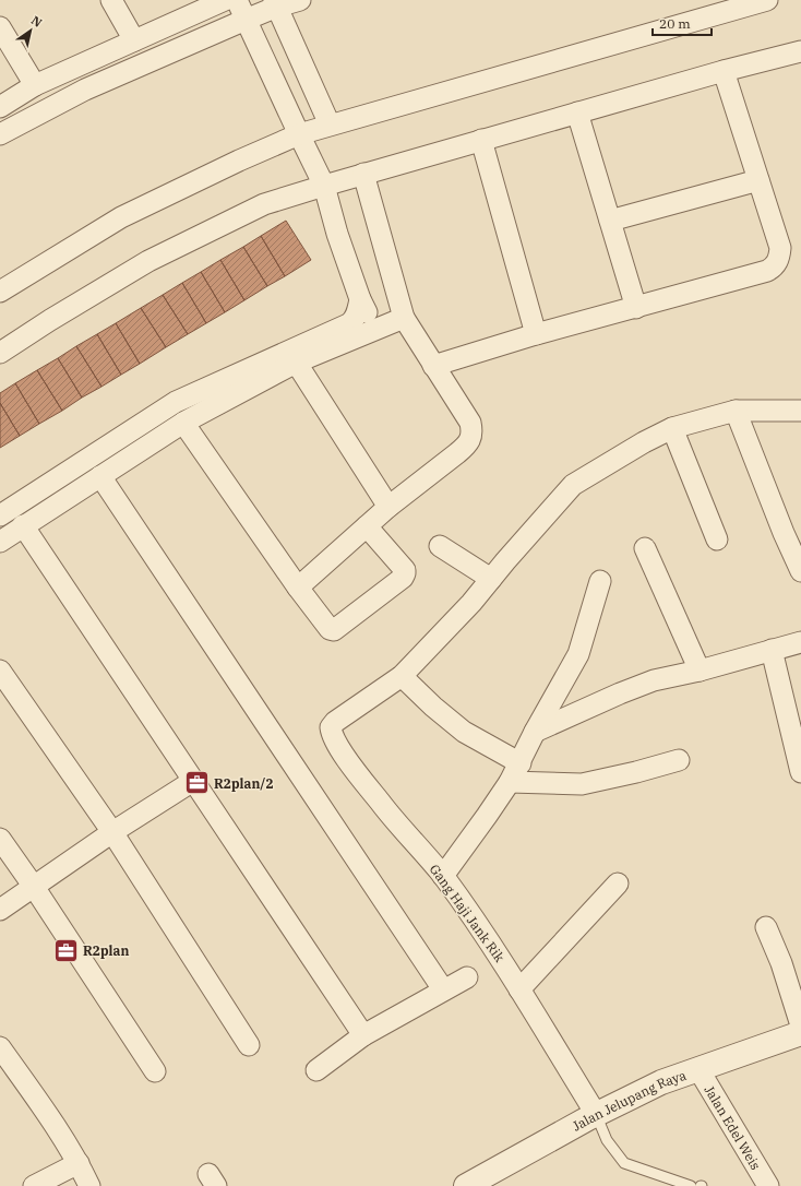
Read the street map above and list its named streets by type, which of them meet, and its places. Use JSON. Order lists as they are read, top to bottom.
{
  "streets": {
    "street": ["Gang Haji Jank Rik", "Jalan Jelupang Raya", "Jalan Edel Weis"]
  },
  "crossings": [
    ["Gang Haji Jank Rik", "Jalan Jelupang Raya"],
    ["Jalan Jelupang Raya", "Jalan Edel Weis"]
  ],
  "places": {
    "office": ["R2plan/2", "R2plan"]
  },
  "scale_bar": "20 m",
  "north": "top right"
}
